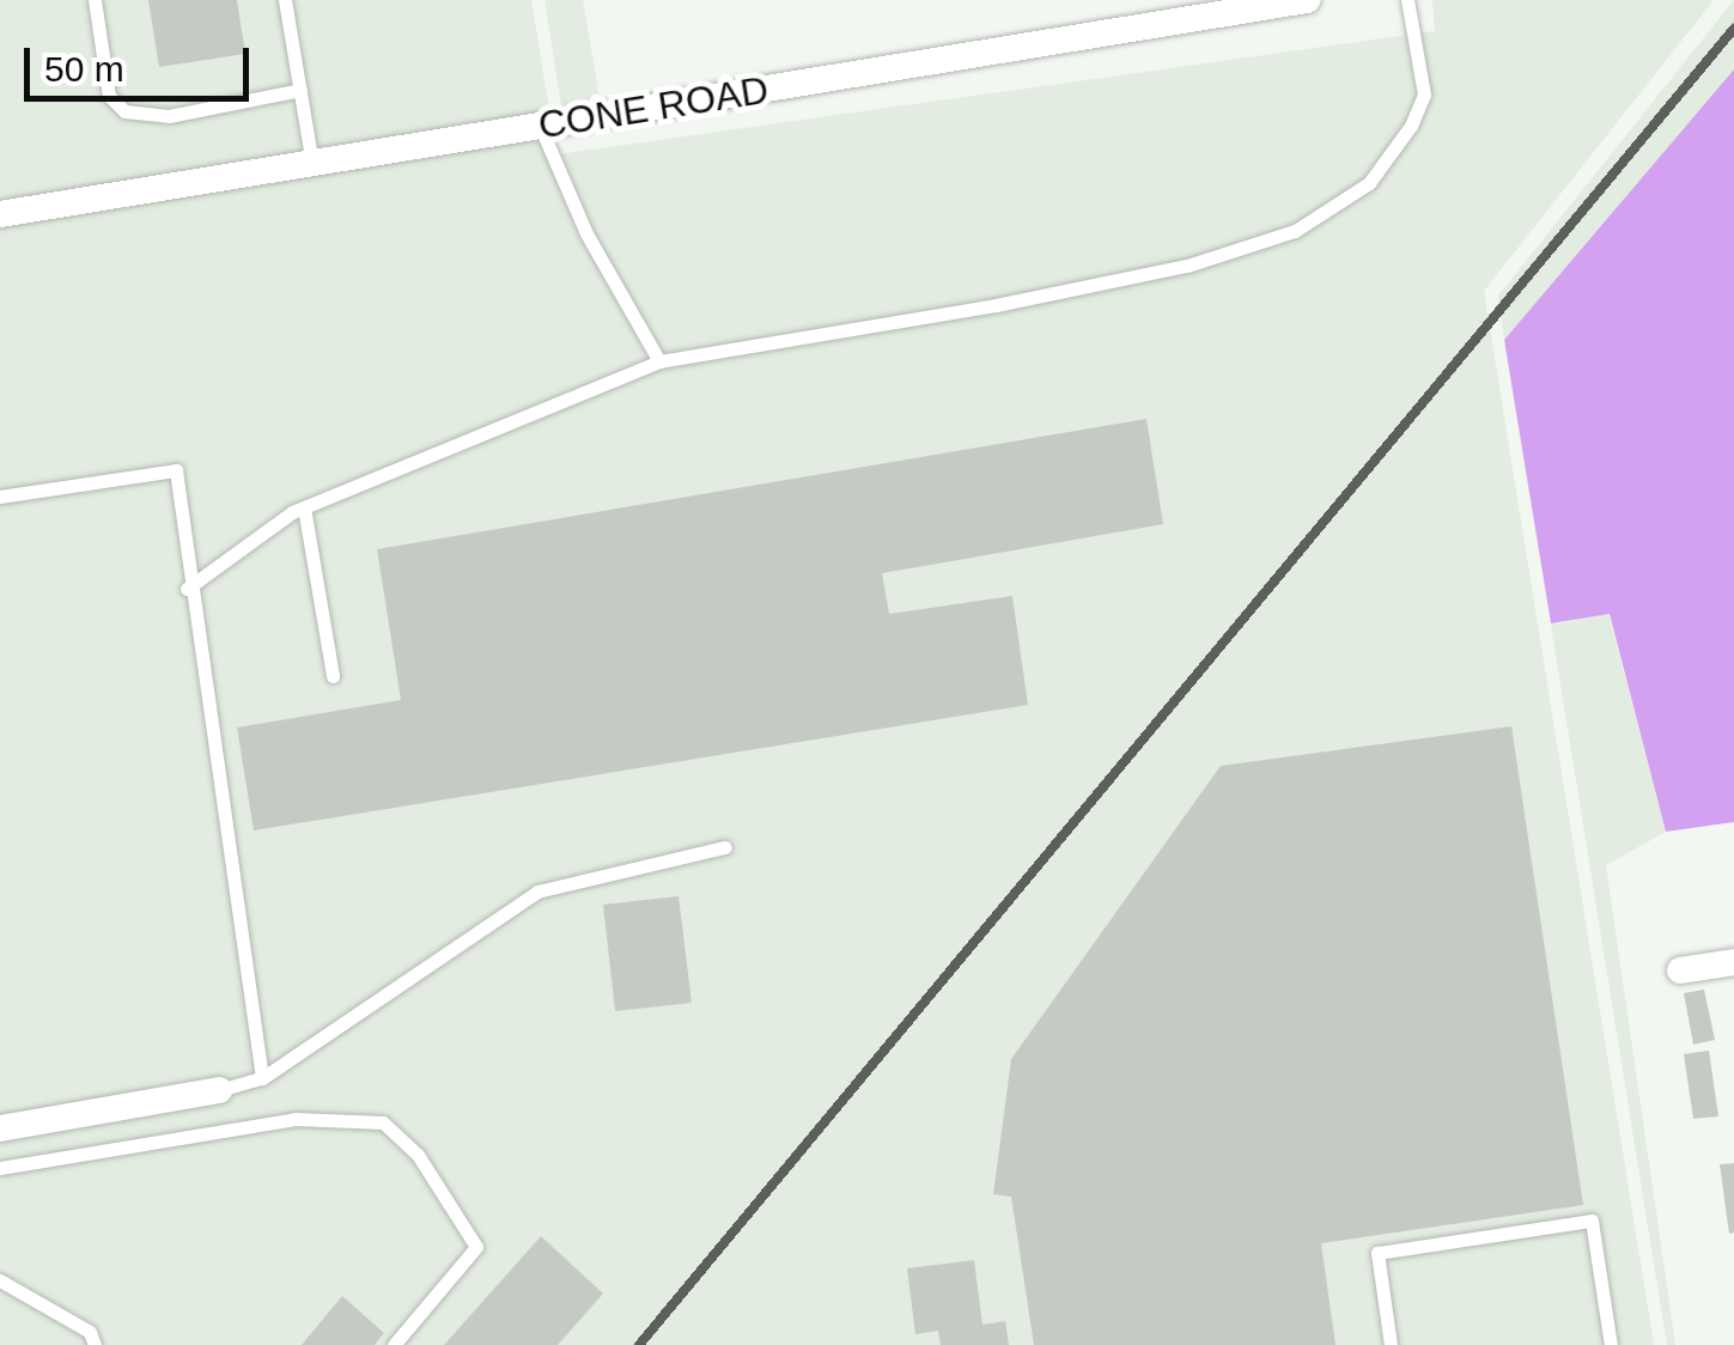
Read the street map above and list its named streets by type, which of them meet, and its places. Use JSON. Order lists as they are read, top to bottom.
{
  "streets": {
    "street": ["CONE ROAD"]
  },
  "scale_bar": "50 m"
}
